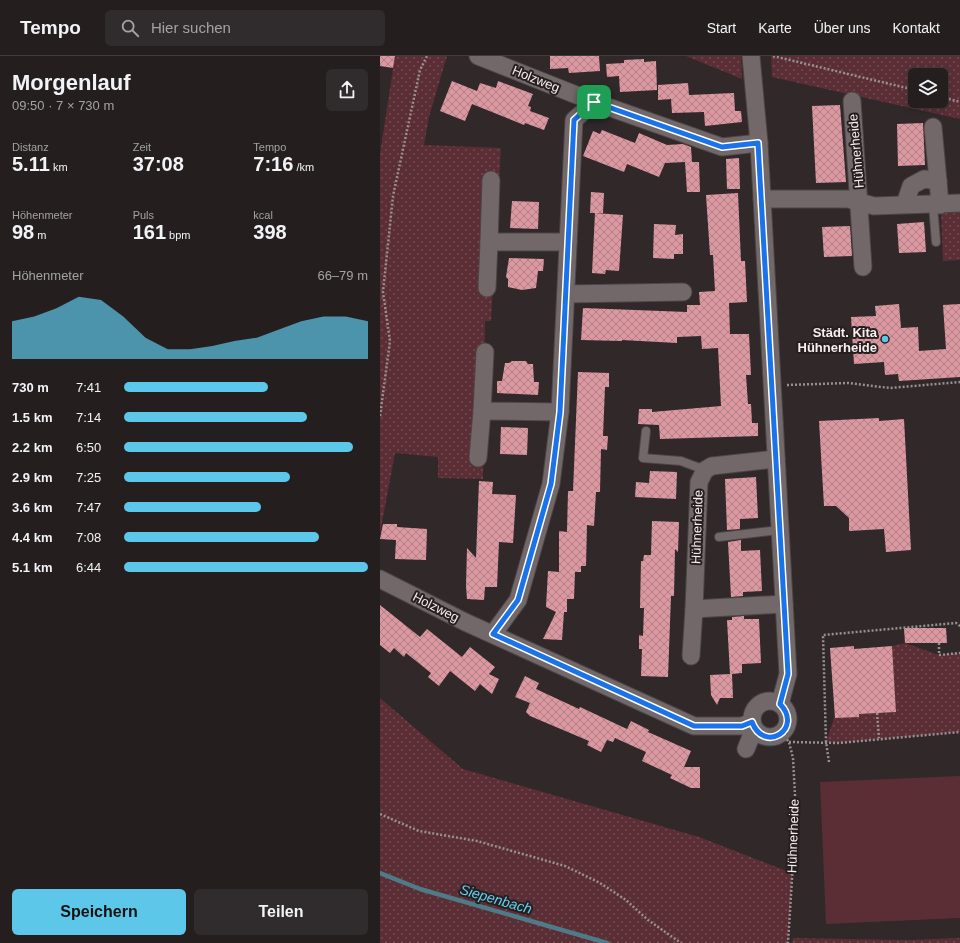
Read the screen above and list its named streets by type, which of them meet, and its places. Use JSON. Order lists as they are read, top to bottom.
{
  "streets": {
    "street": ["Holzweg", "Hühnerheide"]
  },
  "crossings": [
    ["Holzweg", "Hühnerheide"]
  ],
  "water": ["Siepenbach"],
  "places": ["Städt. Kita Hühnerheide"],
  "page": {
    "header": "Tempo",
    "search": "Hier suchen",
    "nav": [
      "Start",
      "Karte",
      "Über uns",
      "Kontakt"
    ],
    "heading": ["Morgenlauf", "09:50 · 7 × 730 m"],
    "stats": [
      ["Distanz", "5.11 km"],
      ["Zeit", "37:08"],
      ["Tempo", "7:16 /km"],
      ["Höhenmeter", "98 m"],
      ["Puls", "161 bpm"],
      ["kcal", "398"]
    ],
    "chart": ["Höhenmeter", "66–79 m"],
    "list": [
      {
        "name": "730 m",
        "note": "7:41"
      },
      {
        "name": "1.5 km",
        "note": "7:14"
      },
      {
        "name": "2.2 km",
        "note": "6:50"
      },
      {
        "name": "2.9 km",
        "note": "7:25"
      },
      {
        "name": "3.6 km",
        "note": "7:47"
      },
      {
        "name": "4.4 km",
        "note": "7:08"
      },
      {
        "name": "5.1 km",
        "note": "6:44"
      }
    ],
    "buttons": ["Speichern", "Teilen"]
  }
}
